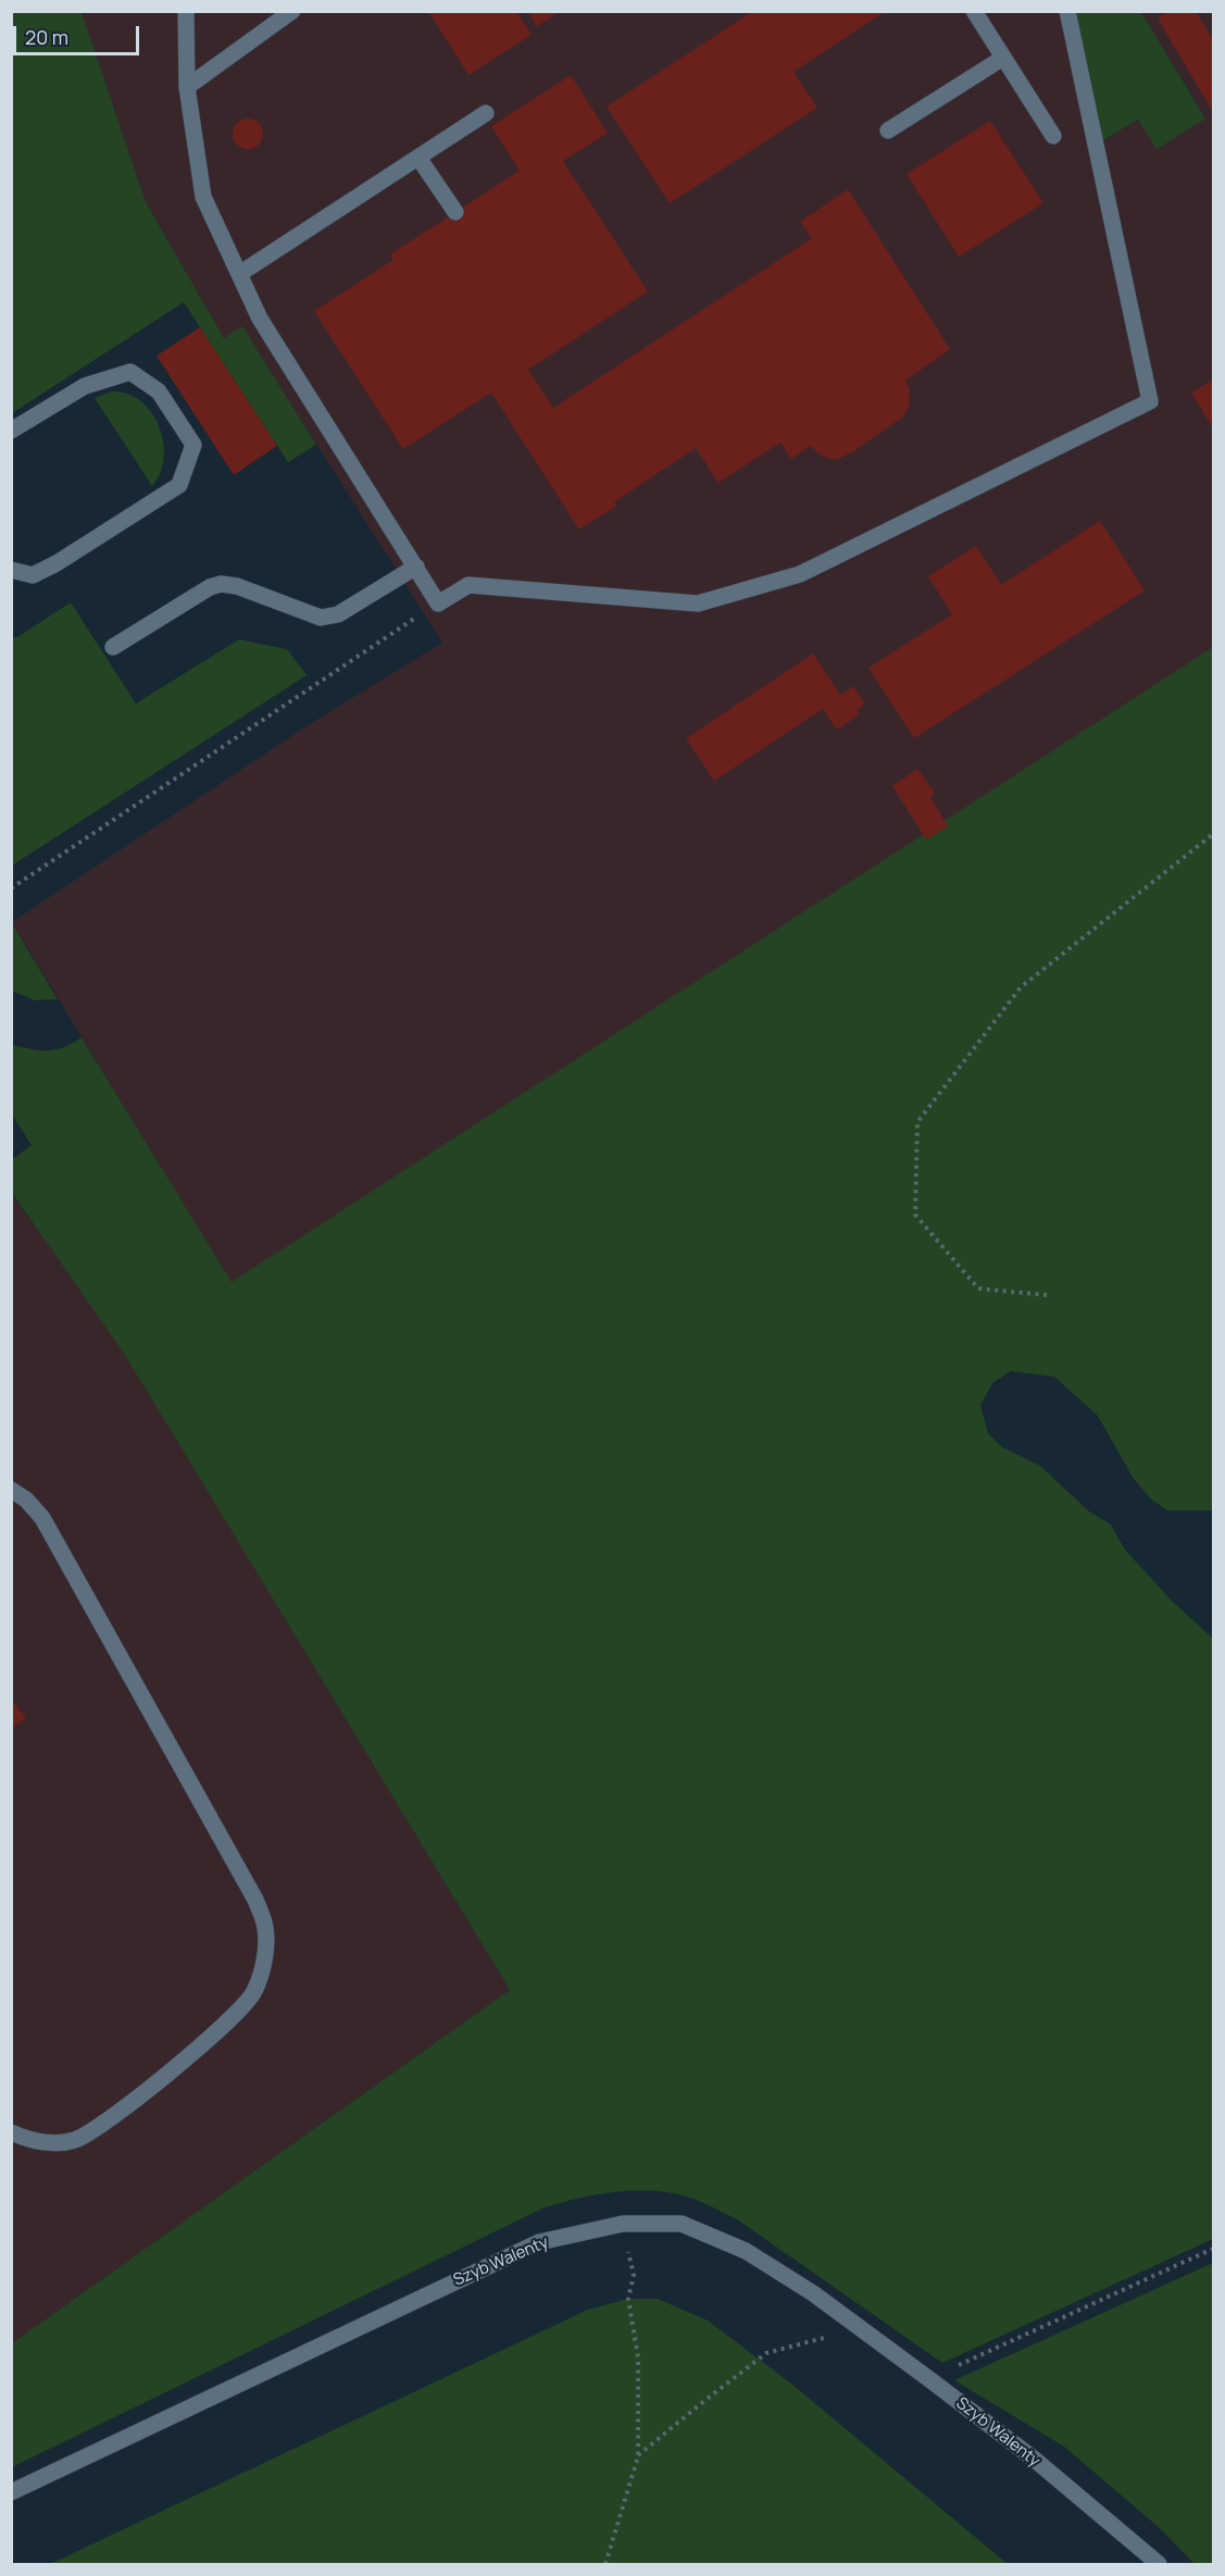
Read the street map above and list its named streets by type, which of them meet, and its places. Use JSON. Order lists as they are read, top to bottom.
{
  "streets": {
    "street": ["Szyb Walenty"]
  },
  "scale_bar": "20 m"
}
